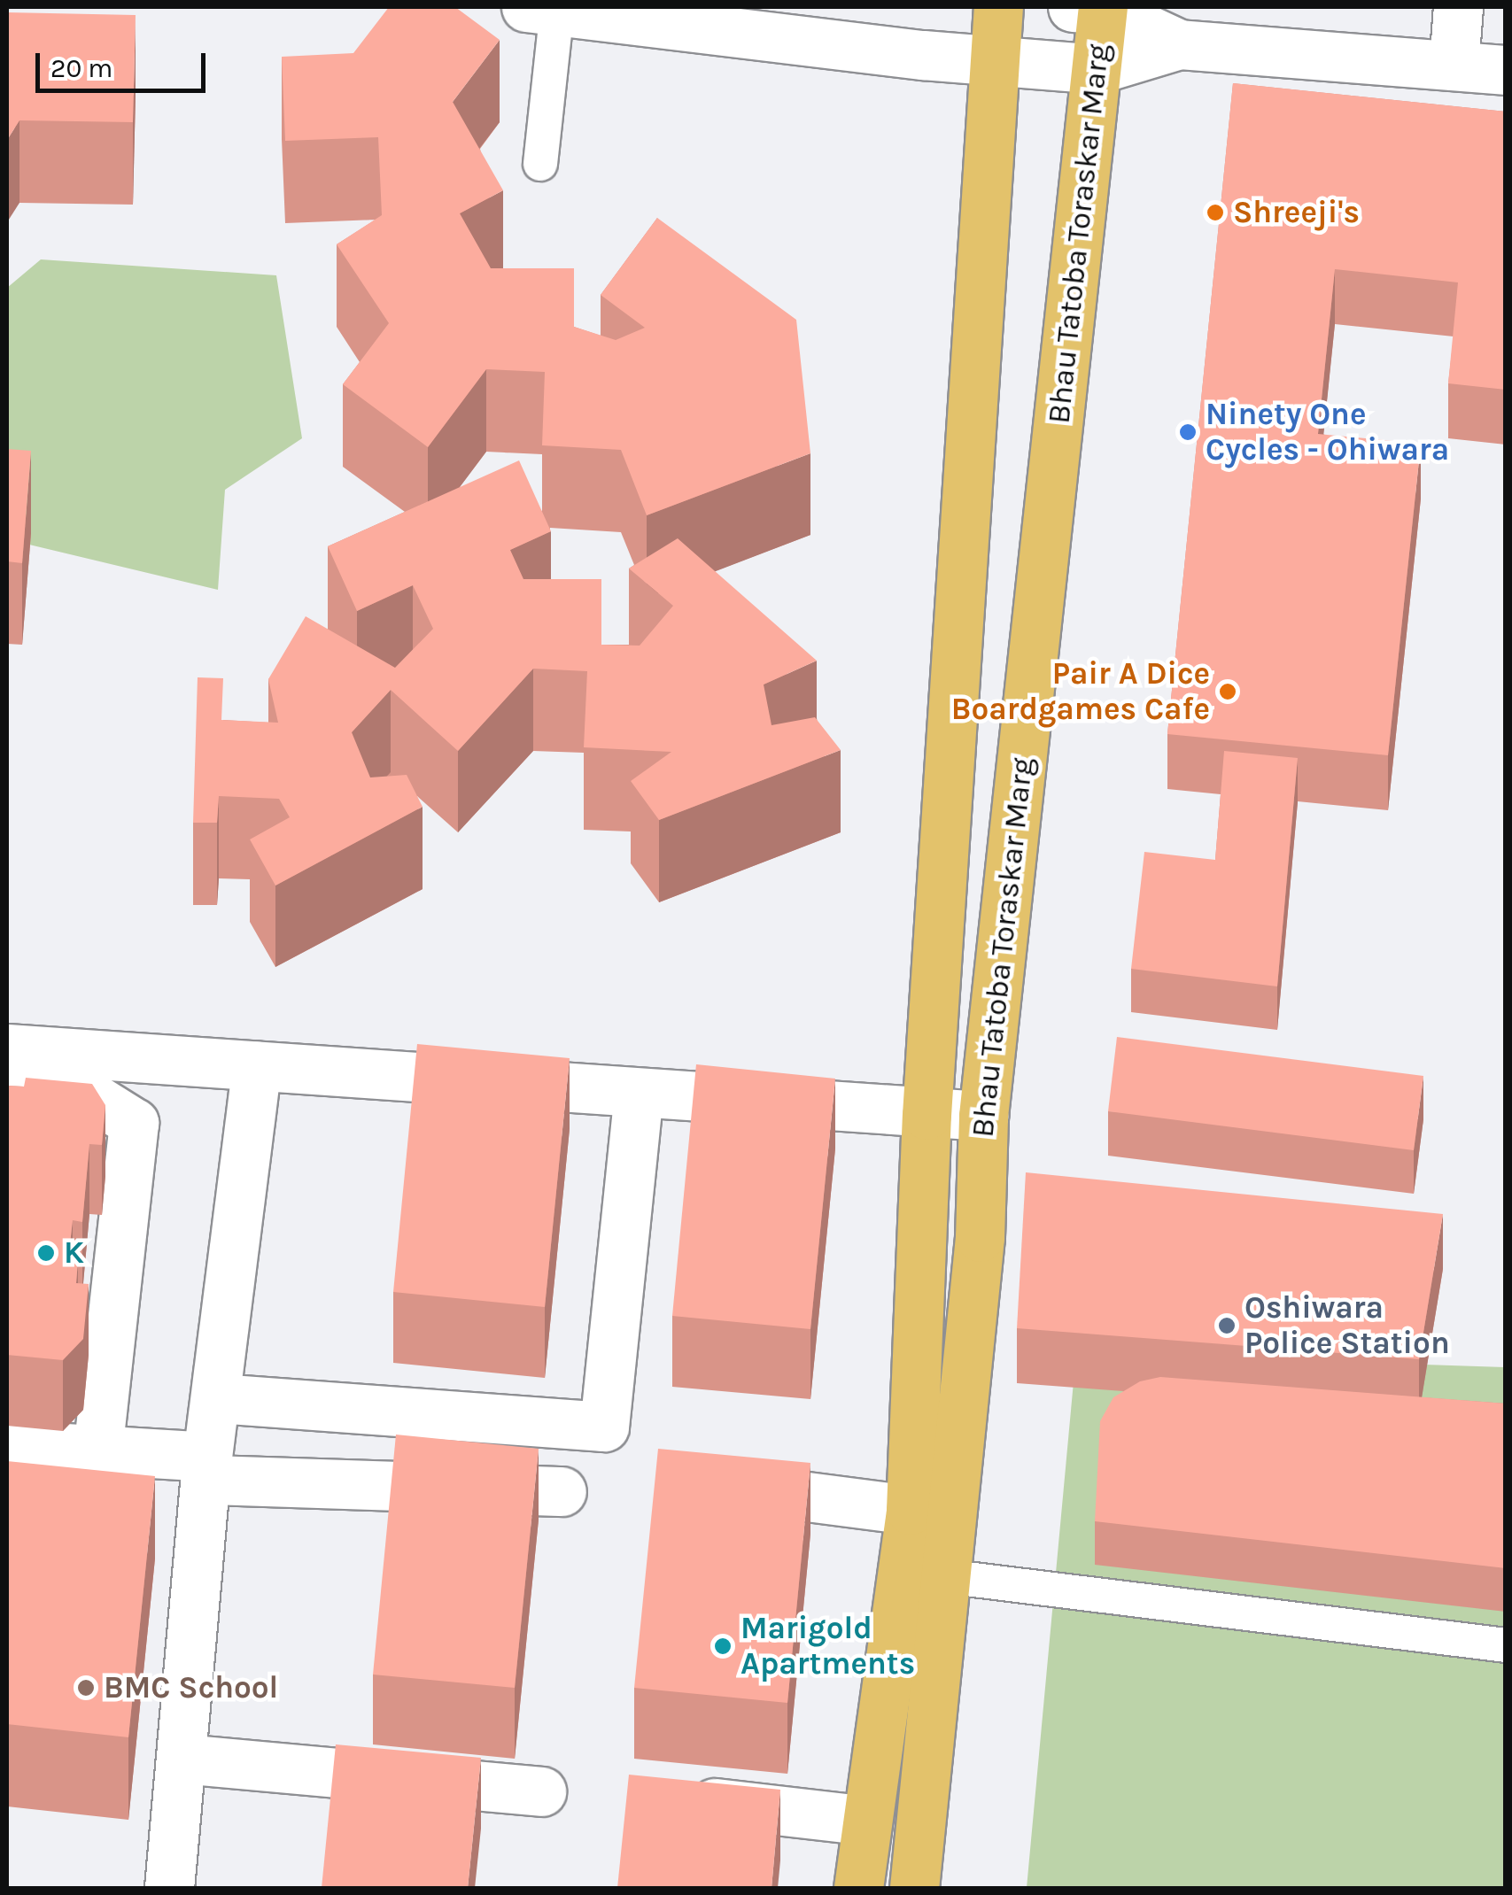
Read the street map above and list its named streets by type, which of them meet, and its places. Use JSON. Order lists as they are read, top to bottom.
{
  "streets": {
    "main road": ["Bhau Tatoba Toraskar Marg"]
  },
  "places": [
    "Shreeji's",
    "Ninety One Cycles - Ohiwara",
    "Pair A Dice Boardgames Cafe",
    "K",
    "Oshiwara Police Station",
    "Marigold Apartments",
    "BMC School"
  ],
  "scale_bar": "20 m"
}
